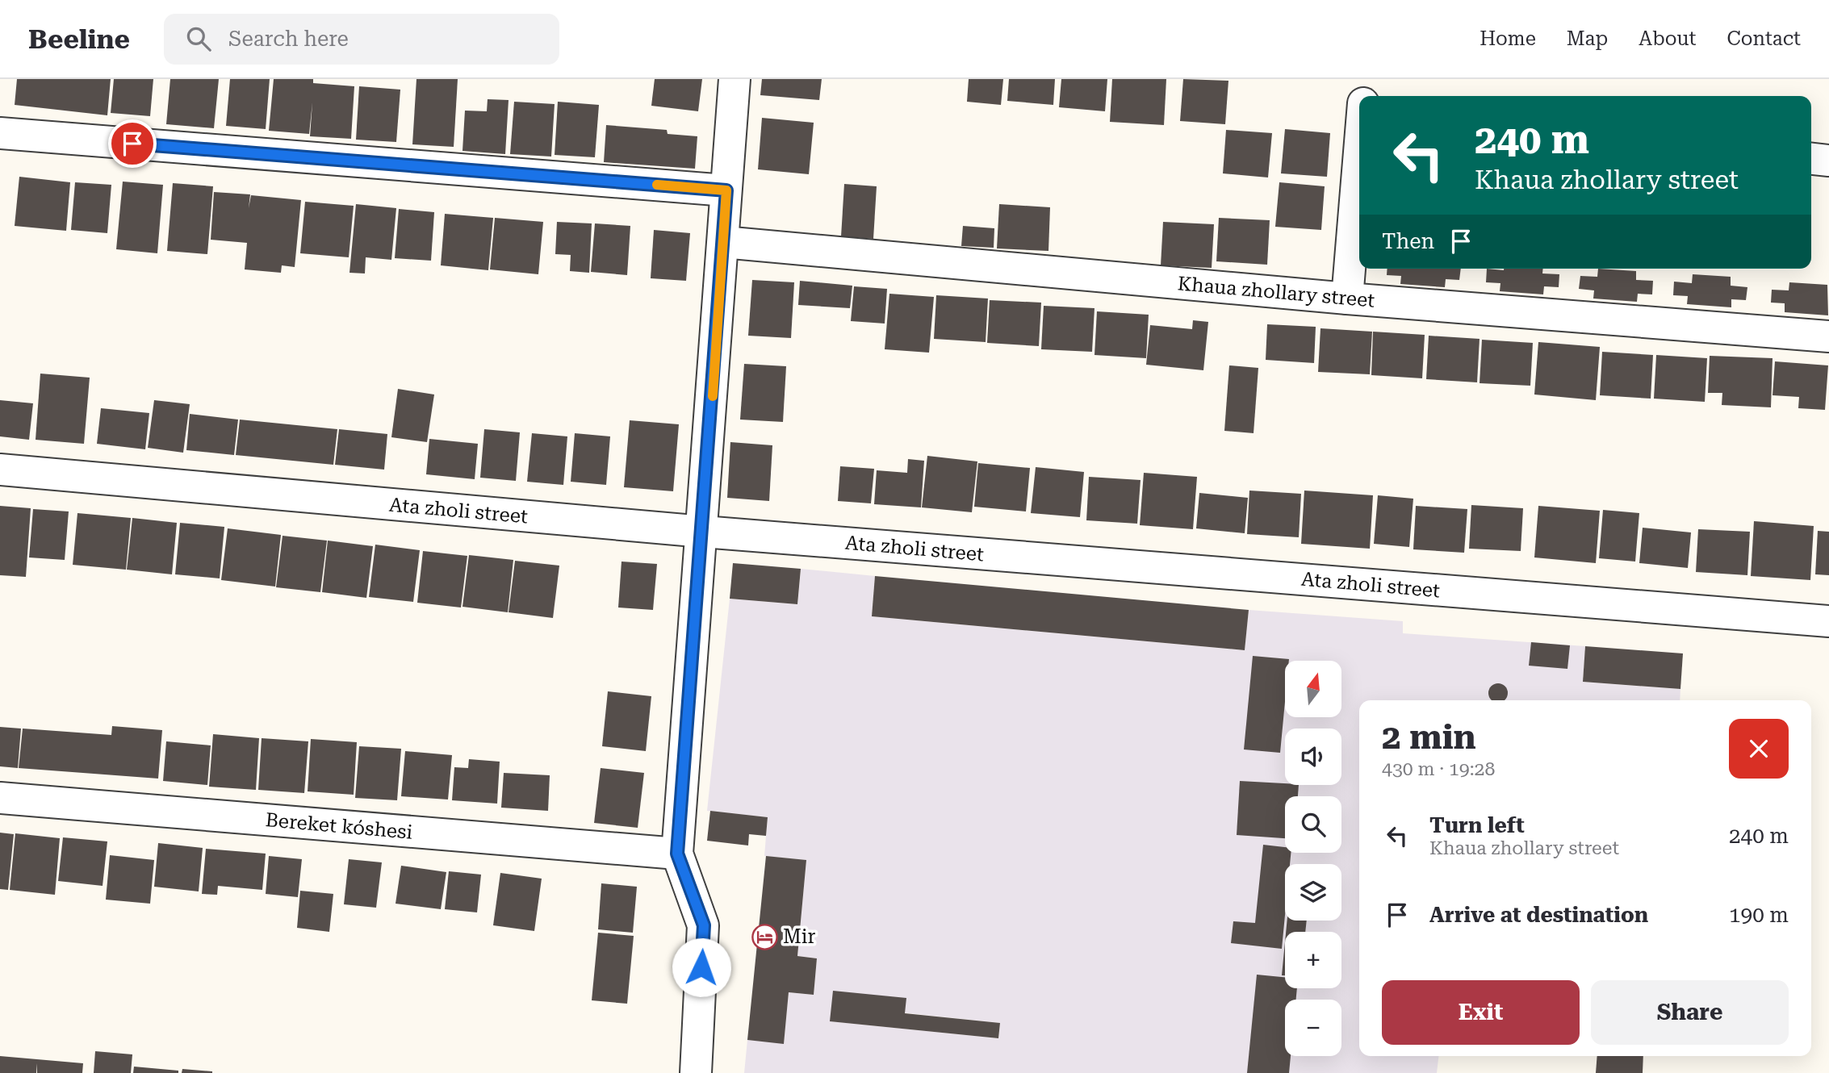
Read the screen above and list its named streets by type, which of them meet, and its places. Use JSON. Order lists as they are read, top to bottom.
{
  "streets": {
    "street": ["Khaua zhollary street", "Ata zholi street", "Bereket kóshesi"]
  },
  "places": {
    "hotel": ["Mir"]
  },
  "north": "top",
  "page": {
    "header": "Beeline",
    "search": "Search here",
    "nav": [
      "Home",
      "Map",
      "About",
      "Contact"
    ],
    "turn": ["240 m", "Khaua zhollary street"],
    "then": "Then",
    "map_buttons": ["+", "−"],
    "heading": ["2 min", "430 m · 19:28"],
    "list": [
      {
        "name": "Turn left",
        "note": "Khaua zhollary street",
        "value": "240 m"
      },
      {
        "name": "Arrive at destination",
        "value": "190 m"
      }
    ],
    "buttons": ["Exit", "Share"]
  }
}
